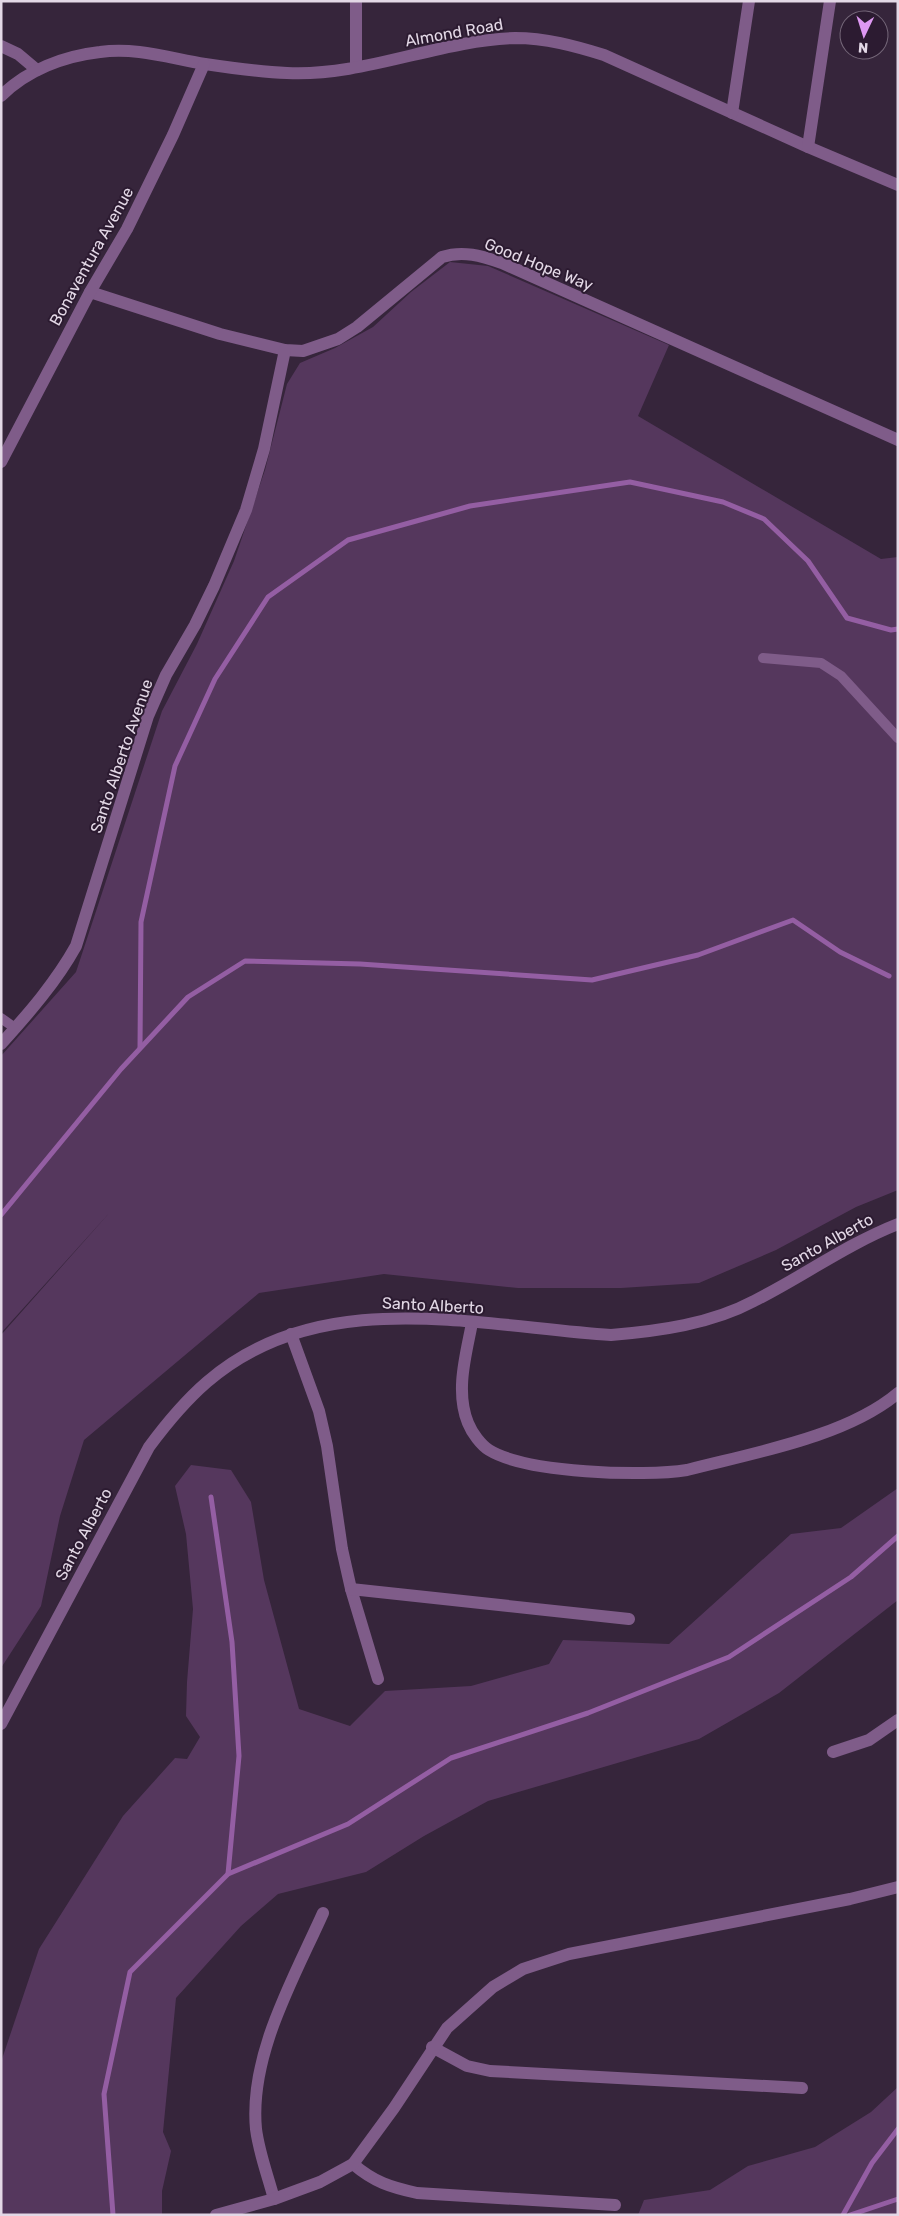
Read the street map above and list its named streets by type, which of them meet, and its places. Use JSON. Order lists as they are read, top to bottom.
{
  "streets": {
    "street": [
      "Almond Road",
      "Bonaventura Avenue",
      "Good Hope Way",
      "Santo Alberto Avenue",
      "Santo Alberto"
    ]
  },
  "crossings": [
    ["Almond Road", "Bonaventura Avenue"],
    ["Bonaventura Avenue", "Good Hope Way"],
    ["Good Hope Way", "Santo Alberto Avenue"]
  ],
  "north": "bottom"
}
